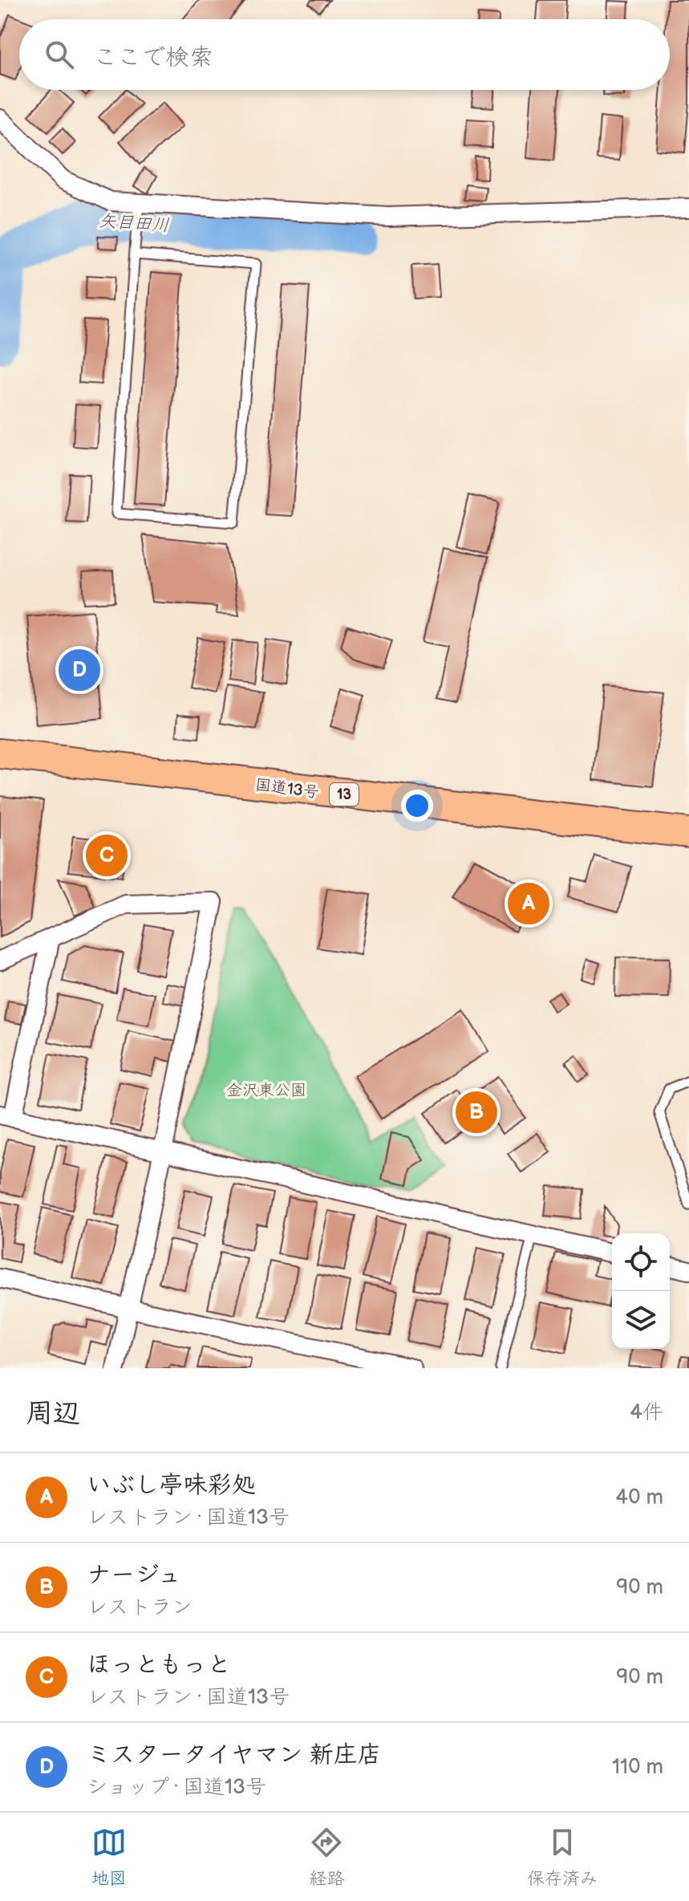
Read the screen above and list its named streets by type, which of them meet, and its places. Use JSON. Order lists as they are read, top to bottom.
{
  "streets": {
    "highway": ["国道13号", "13"]
  },
  "water": ["矢目田川"],
  "parks": ["金沢東公園"],
  "page": {
    "search": "ここで検索",
    "pins": [
      "D",
      "C",
      "A",
      "B"
    ],
    "heading": ["周辺", "4件"],
    "list": [
      {
        "mark": "A",
        "name": "いぶし亭味彩処",
        "note": "レストラン · 国道13号",
        "value": "40 m"
      },
      {
        "mark": "B",
        "name": "ナージュ",
        "note": "レストラン",
        "value": "90 m"
      },
      {
        "mark": "C",
        "name": "ほっともっと",
        "note": "レストラン · 国道13号",
        "value": "90 m"
      },
      {
        "mark": "D",
        "name": "ミスタータイヤマン 新庄店",
        "note": "ショップ · 国道13号",
        "value": "110 m"
      }
    ],
    "nav": ["地図", "経路", "保存済み"]
  }
}
